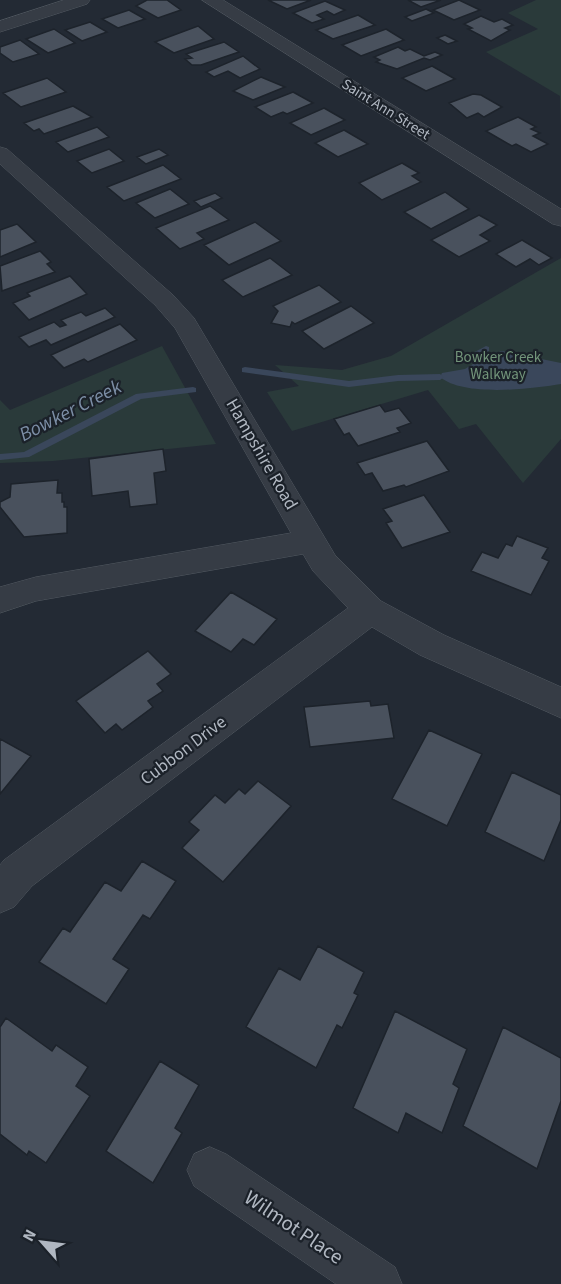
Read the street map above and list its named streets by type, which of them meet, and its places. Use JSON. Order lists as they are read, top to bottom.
{
  "streets": {
    "street": [
      "Saint Ann Street",
      "Hampshire Road",
      "Cubbon Drive",
      "Wilmot Place"
    ]
  },
  "crossings": [
    ["Hampshire Road", "Cubbon Drive"]
  ],
  "water": ["Bowker Creek"],
  "parks": ["Bowker Creek Walkway"],
  "north": "top left"
}
